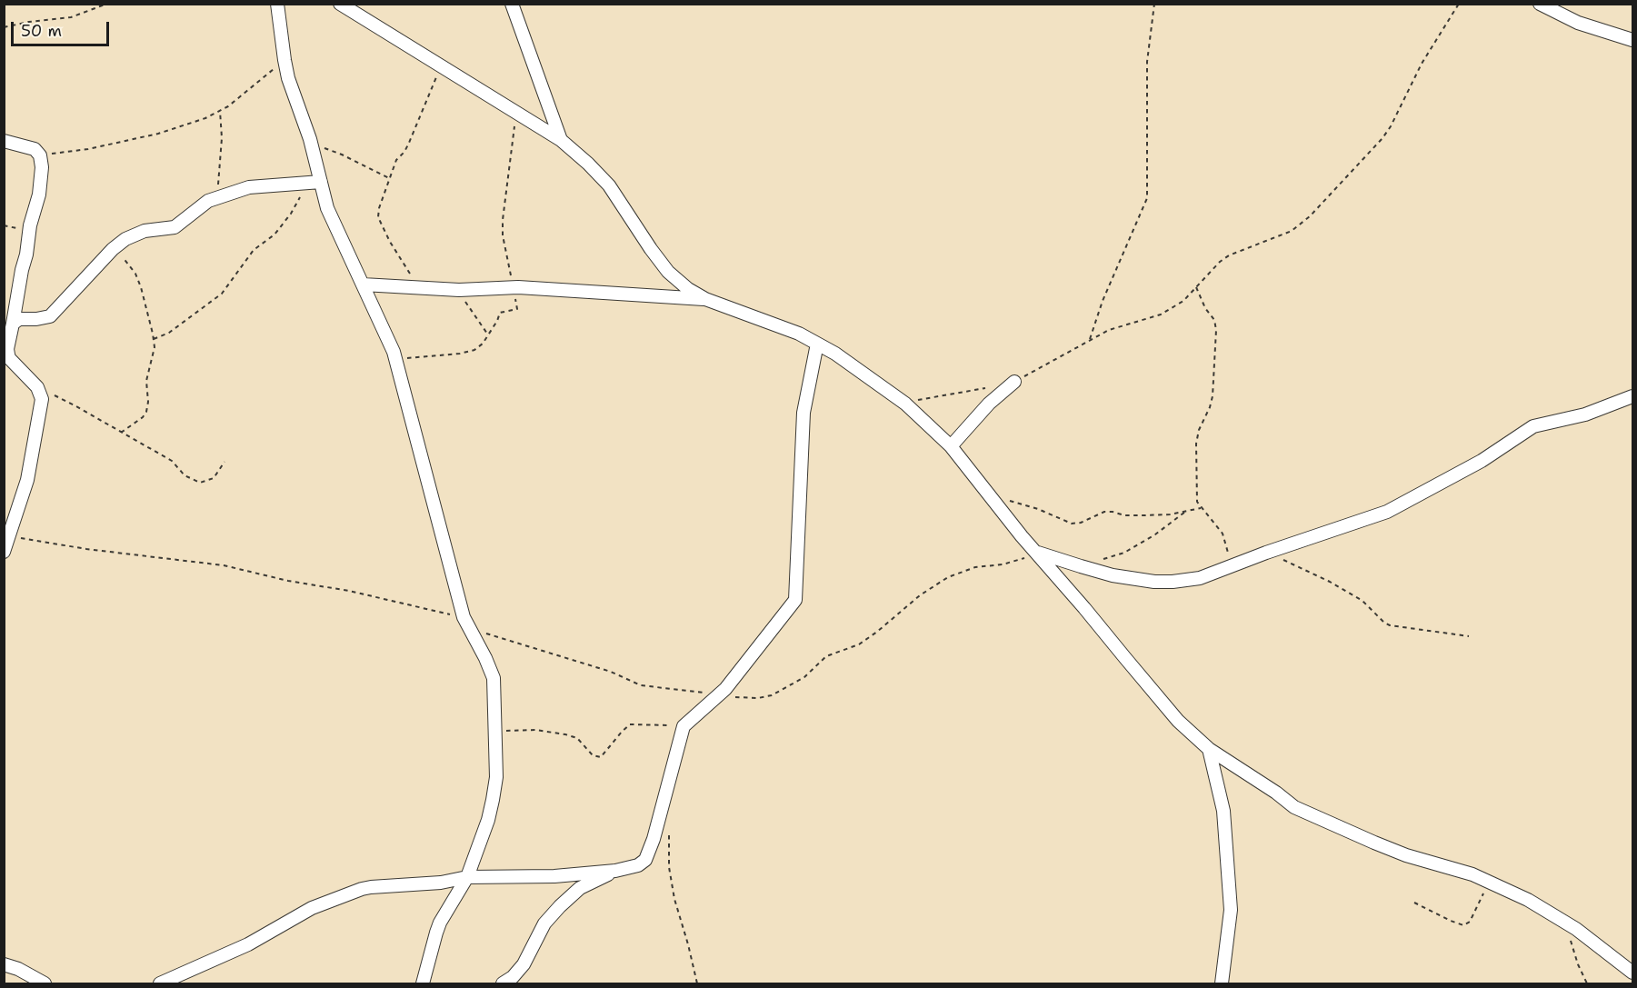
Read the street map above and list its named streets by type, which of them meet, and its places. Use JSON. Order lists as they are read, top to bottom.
{
  "scale_bar": "50 m"
}
